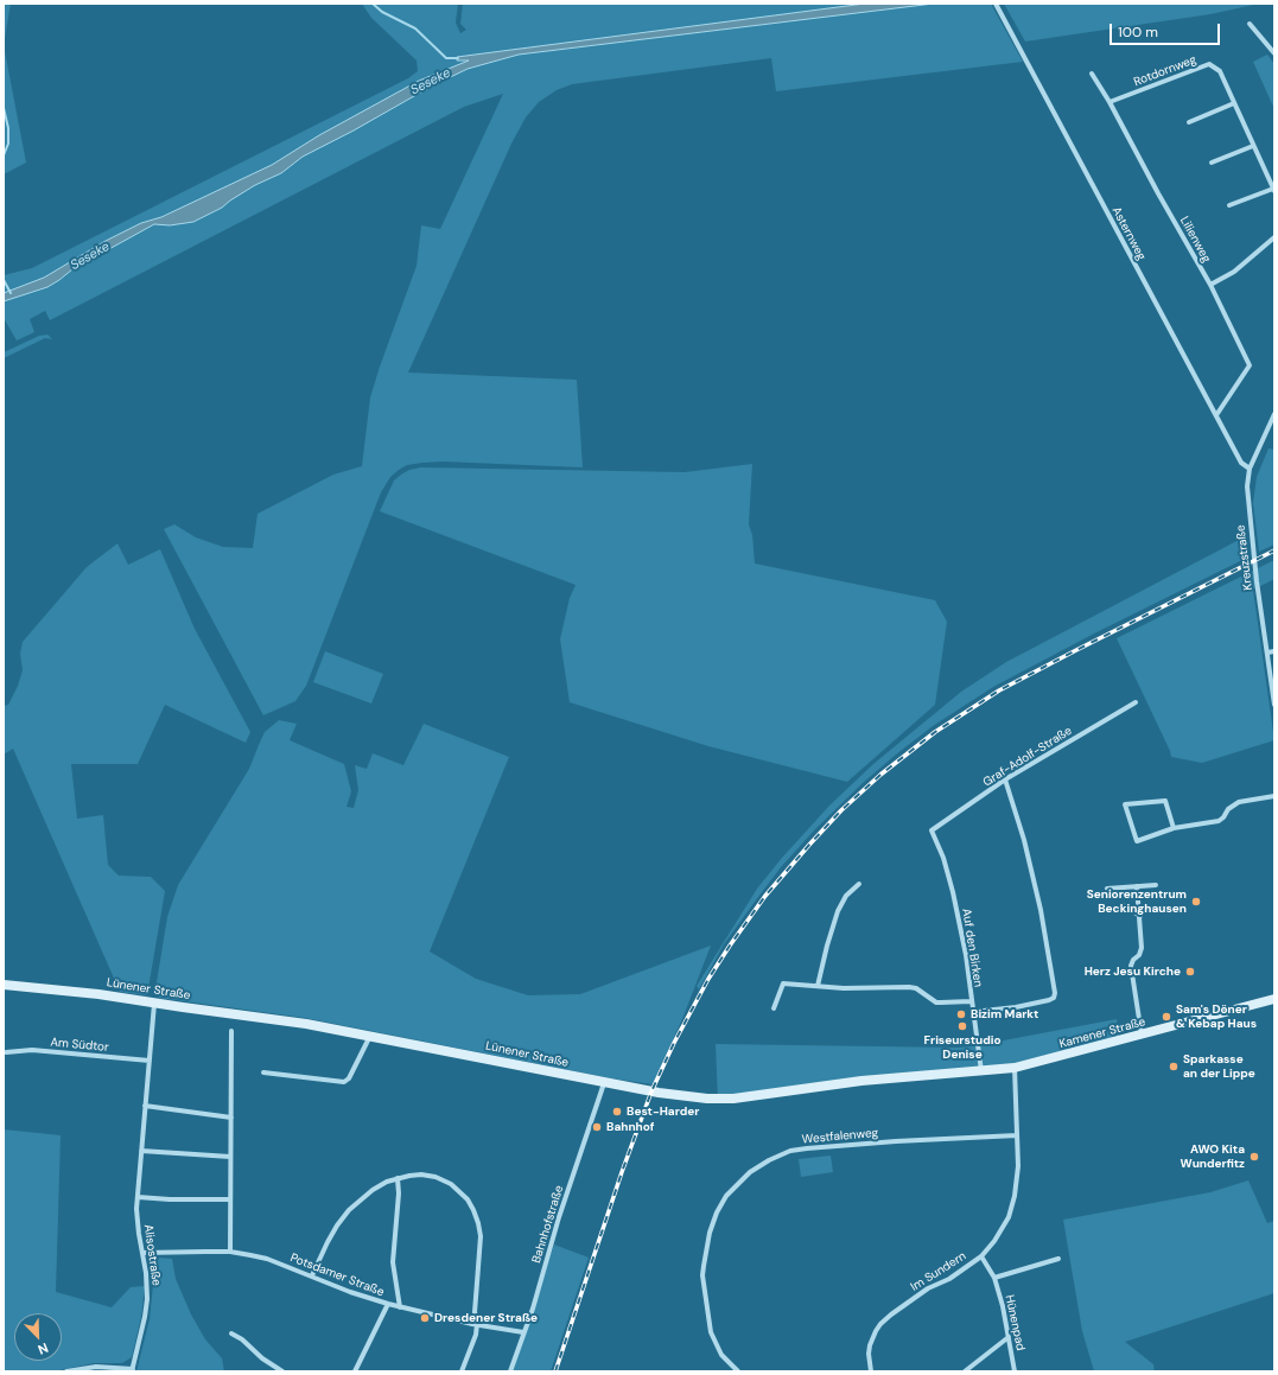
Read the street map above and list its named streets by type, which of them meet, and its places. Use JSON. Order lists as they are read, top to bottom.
{
  "streets": {
    "main road": ["Lünener Straße", "Kamener Straße"],
    "street": [
      "Rotdornweg",
      "Asternweg",
      "Lilienweg",
      "Kreuzstraße",
      "Graf-Adolf-Straße",
      "Auf den Birken",
      "Am Südtor",
      "Westfalenweg",
      "Bahnhofstraße",
      "Alisostraße",
      "Im Sundern",
      "Potsdamer Straße",
      "Hünenpad"
    ]
  },
  "crossings": [
    ["Rotdornweg", "Lilienweg"],
    ["Asternweg", "Lilienweg"],
    ["Asternweg", "Kreuzstraße"],
    ["Graf-Adolf-Straße", "Auf den Birken"],
    ["Auf den Birken", "Lünener Straße"],
    ["Lünener Straße", "Kamener Straße"],
    ["Lünener Straße", "Bahnhofstraße"],
    ["Lünener Straße", "Alisostraße"],
    ["Lünener Straße", "Im Sundern"],
    ["Am Südtor", "Alisostraße"],
    ["Westfalenweg", "Im Sundern"],
    ["Bahnhofstraße", "Potsdamer Straße"],
    ["Alisostraße", "Potsdamer Straße"],
    ["Im Sundern", "Hünenpad"]
  ],
  "water": ["Seseke"],
  "places": [
    "Seniorenzentrum Beckinghausen",
    "Herz Jesu Kirche",
    "Bizim Markt",
    "Sam's Döner & Kebap Haus",
    "Friseurstudio Denise",
    "Sparkasse an der Lippe",
    "Best-Harder",
    "Bahnhof",
    "AWO Kita Wunderfitz",
    "Dresdener Straße"
  ],
  "scale_bar": "100 m",
  "north": "bottom right"
}
